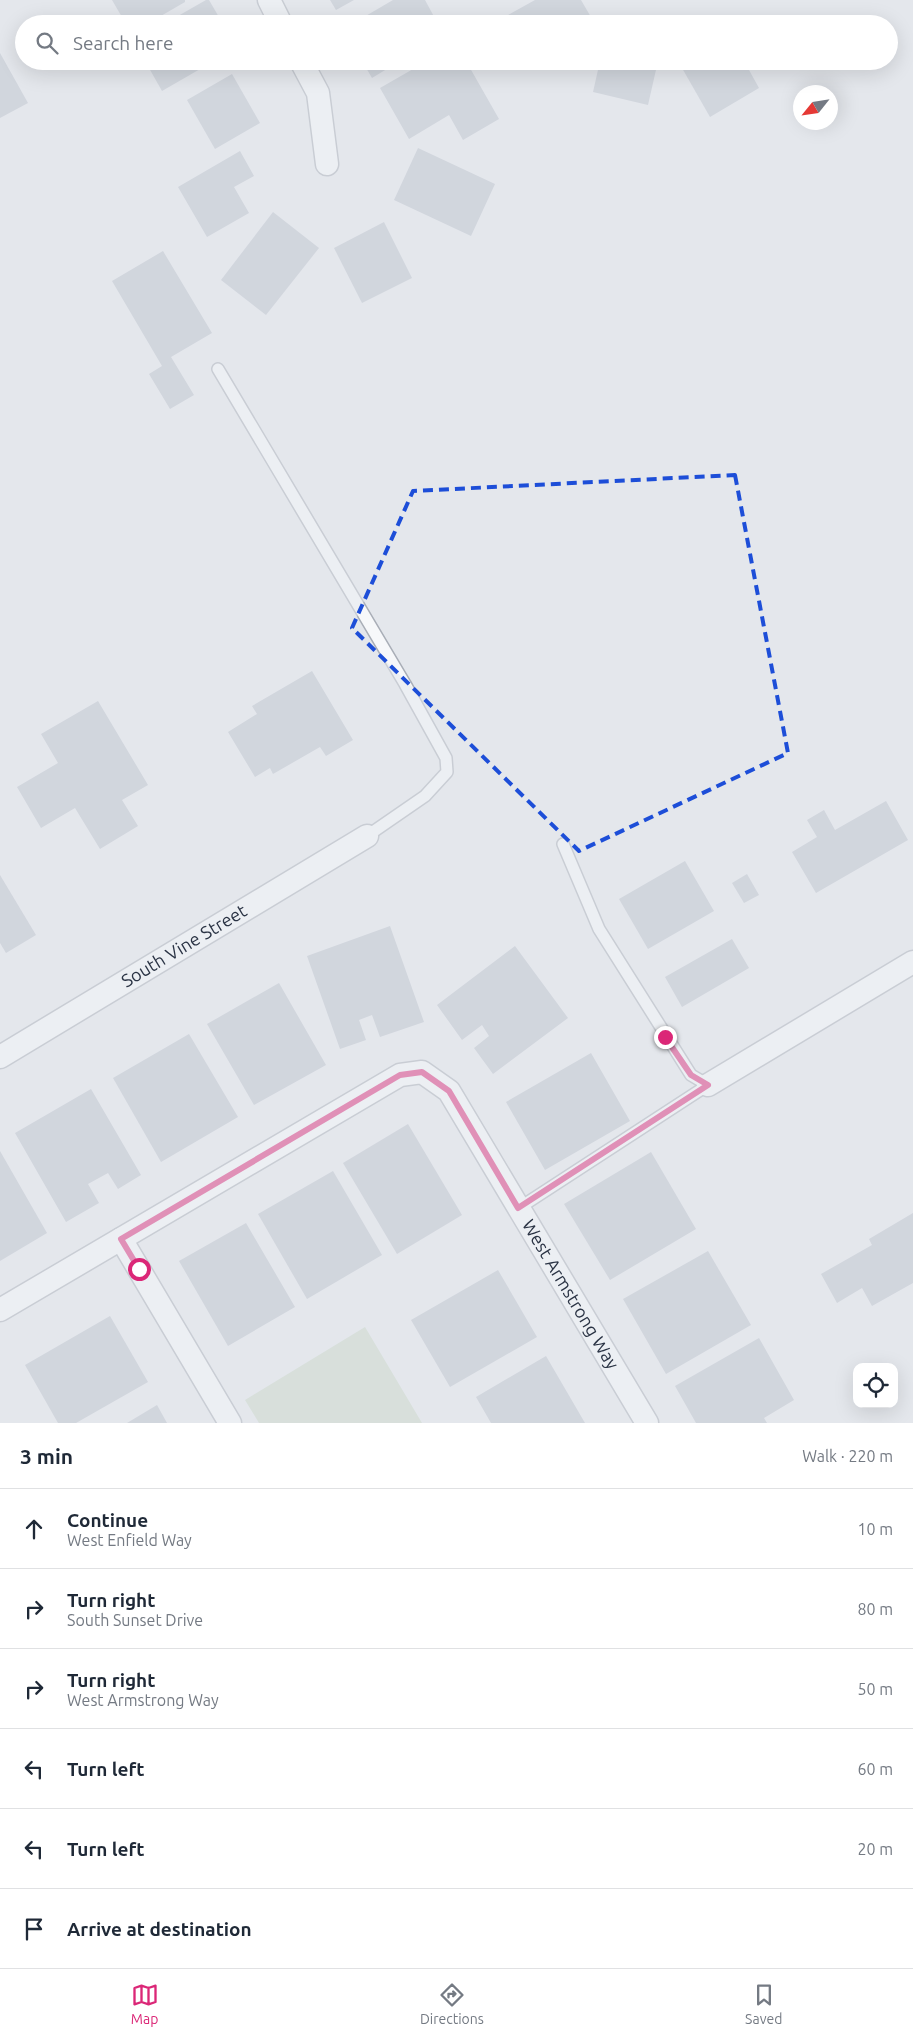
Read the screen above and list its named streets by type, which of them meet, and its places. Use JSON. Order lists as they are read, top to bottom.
{
  "streets": {
    "street": ["South Vine Street", "West Armstrong Way"]
  },
  "north": "bottom left",
  "page": {
    "search": "Search here",
    "heading": ["3 min", "Walk · 220 m"],
    "list": [
      ["Continue", "West Enfield Way", "10 m"],
      ["Turn right", "South Sunset Drive", "80 m"],
      ["Turn right", "West Armstrong Way", "50 m"],
      ["Turn left", "60 m"],
      ["Turn left", "20 m"],
      "Arrive at destination"
    ],
    "nav": ["Map", "Directions", "Saved"]
  }
}
